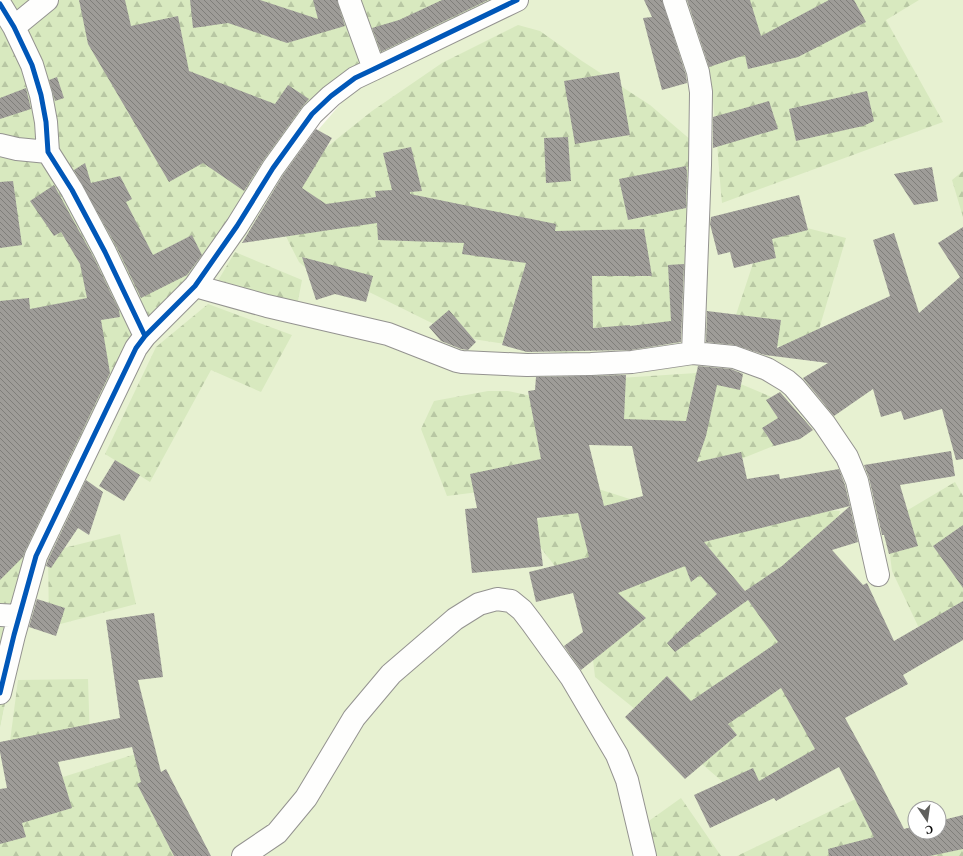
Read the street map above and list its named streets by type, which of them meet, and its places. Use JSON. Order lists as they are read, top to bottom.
{
  "north": "bottom"
}
